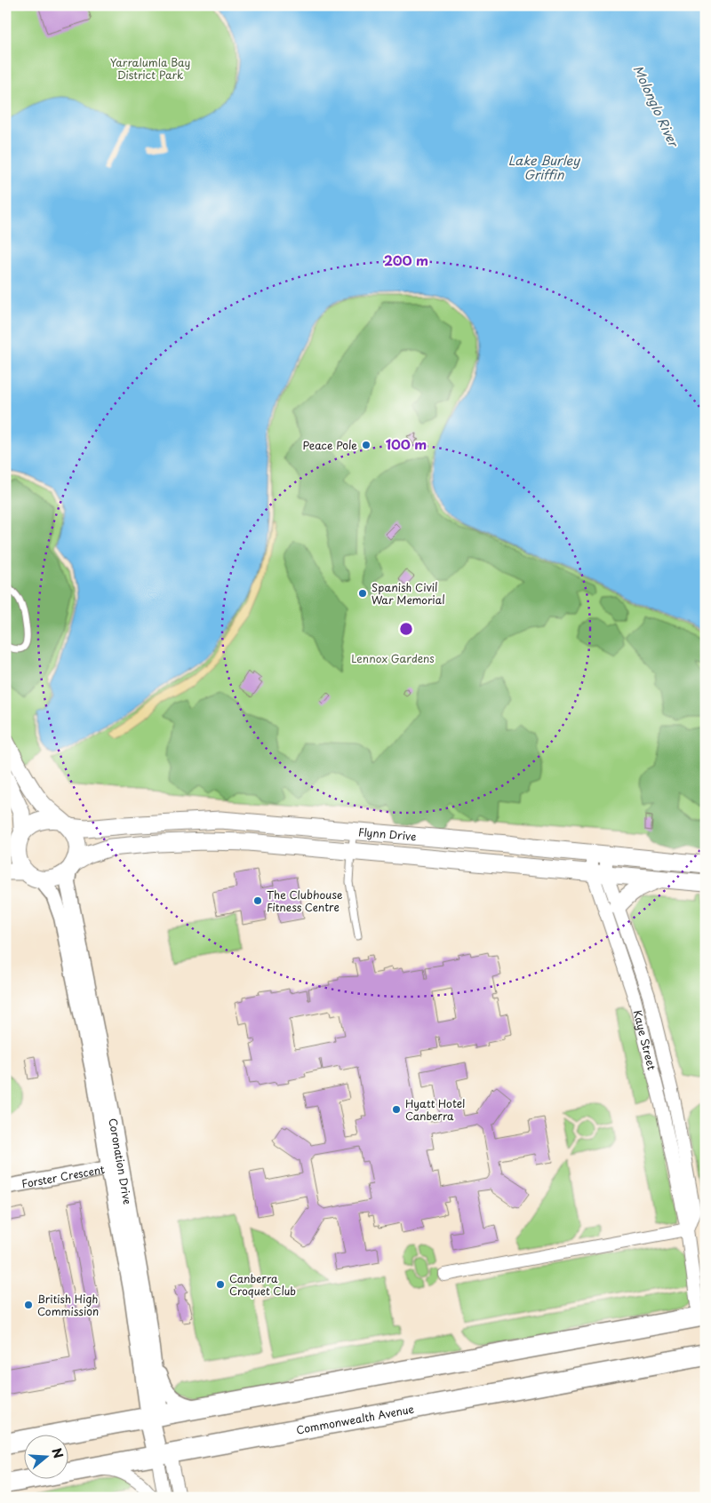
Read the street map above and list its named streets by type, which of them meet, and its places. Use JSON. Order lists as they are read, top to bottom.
{
  "streets": {
    "highway": ["Coronation Drive", "Commonwealth Avenue"],
    "main road": ["Flynn Drive"],
    "street": ["Kaye Street", "Forster Crescent"]
  },
  "crossings": [
    ["Flynn Drive", "Kaye Street"],
    ["Flynn Drive", "Coronation Drive"],
    ["Coronation Drive", "Forster Crescent"],
    ["Coronation Drive", "Commonwealth Avenue"]
  ],
  "water": ["Molonglo River", "Lake Burley Griffin"],
  "parks": ["Yarralumla Bay District Park", "Lennox Gardens"],
  "places": [
    "Peace Pole",
    "Spanish Civil War Memorial",
    "The Clubhouse Fitness Centre",
    "Hyatt Hotel Canberra",
    "Canberra Croquet Club",
    "British High Commission"
  ],
  "north": "right",
  "rings": ["200 m", "100 m"]
}
